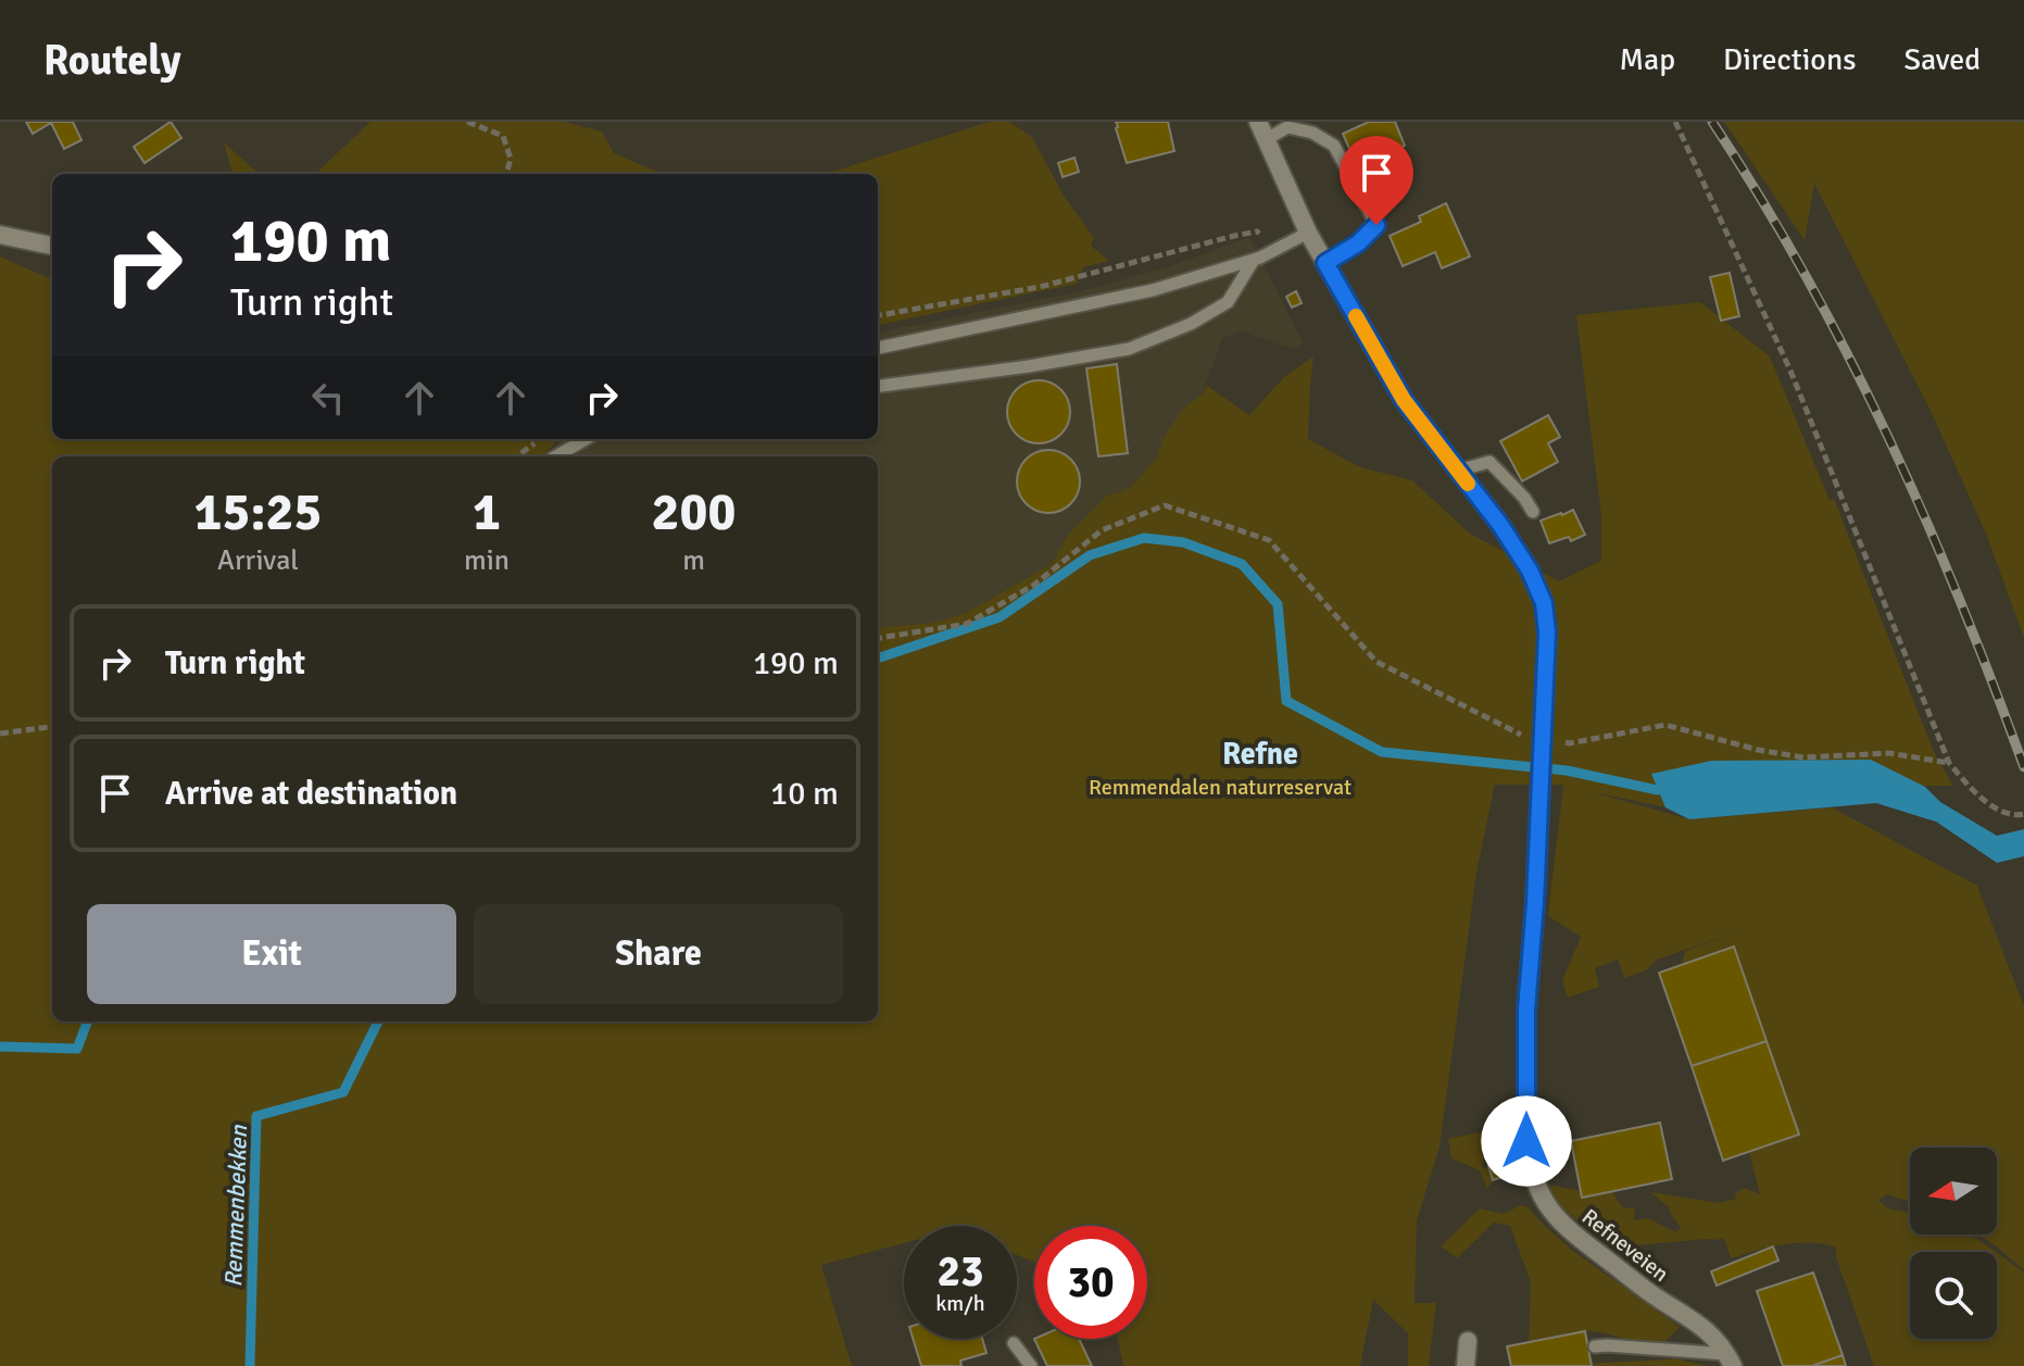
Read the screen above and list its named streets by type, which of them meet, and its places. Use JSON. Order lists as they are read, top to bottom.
{
  "streets": {
    "street": ["Refneveien"]
  },
  "districts": ["Refne"],
  "water": ["Remmenbekken"],
  "parks": ["Remmendalen naturreservat"],
  "north": "left",
  "page": {
    "header": "Routely",
    "nav": ["Map", "Directions", "Saved"],
    "turn": ["190 m", "Turn right"],
    "eta": [
      "15:25",
      "Arrival",
      "1",
      "min",
      "200",
      "m"
    ],
    "list": [
      {
        "name": "Turn right",
        "value": "190 m"
      },
      {
        "name": "Arrive at destination",
        "value": "10 m"
      }
    ],
    "buttons": ["Exit", "Share"],
    "speed": "23 km/h",
    "limit": "30"
  }
}
